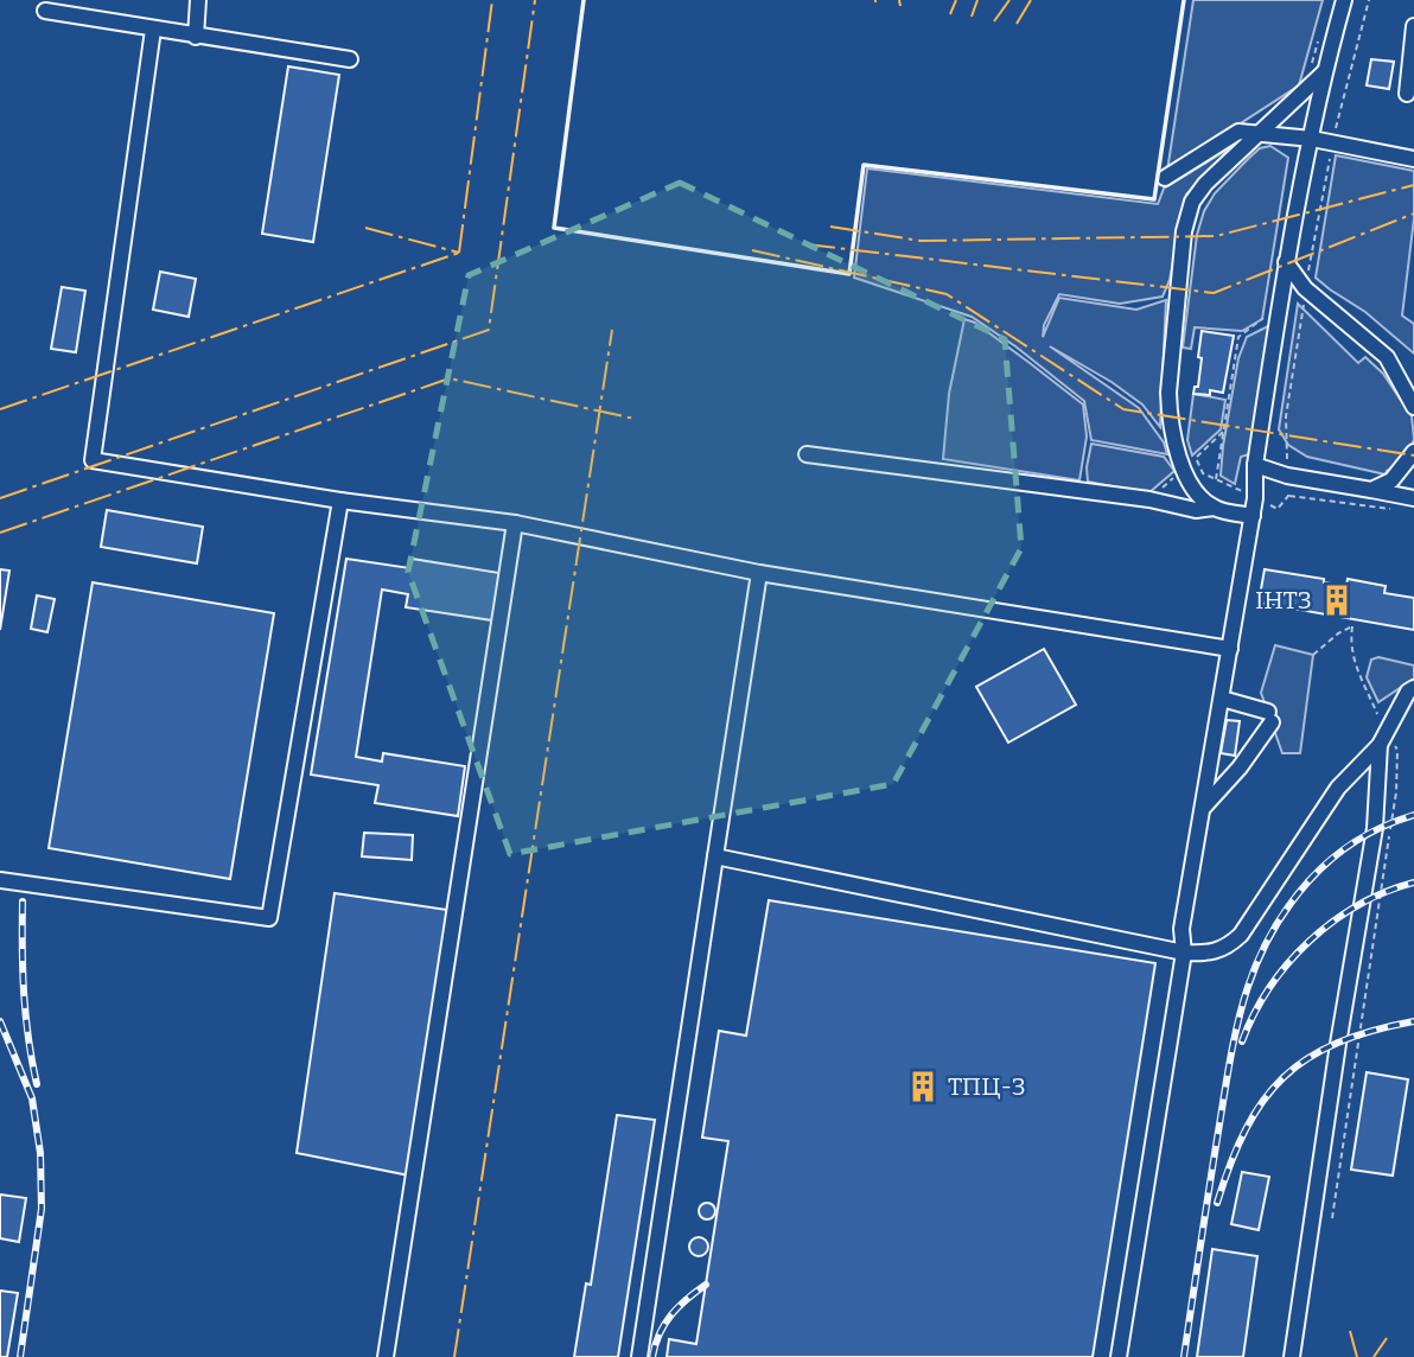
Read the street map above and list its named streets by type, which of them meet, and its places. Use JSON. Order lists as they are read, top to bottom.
{
  "places": {
    "building": ["ІНТЗ", "ТПЦ-3"]
  }
}
